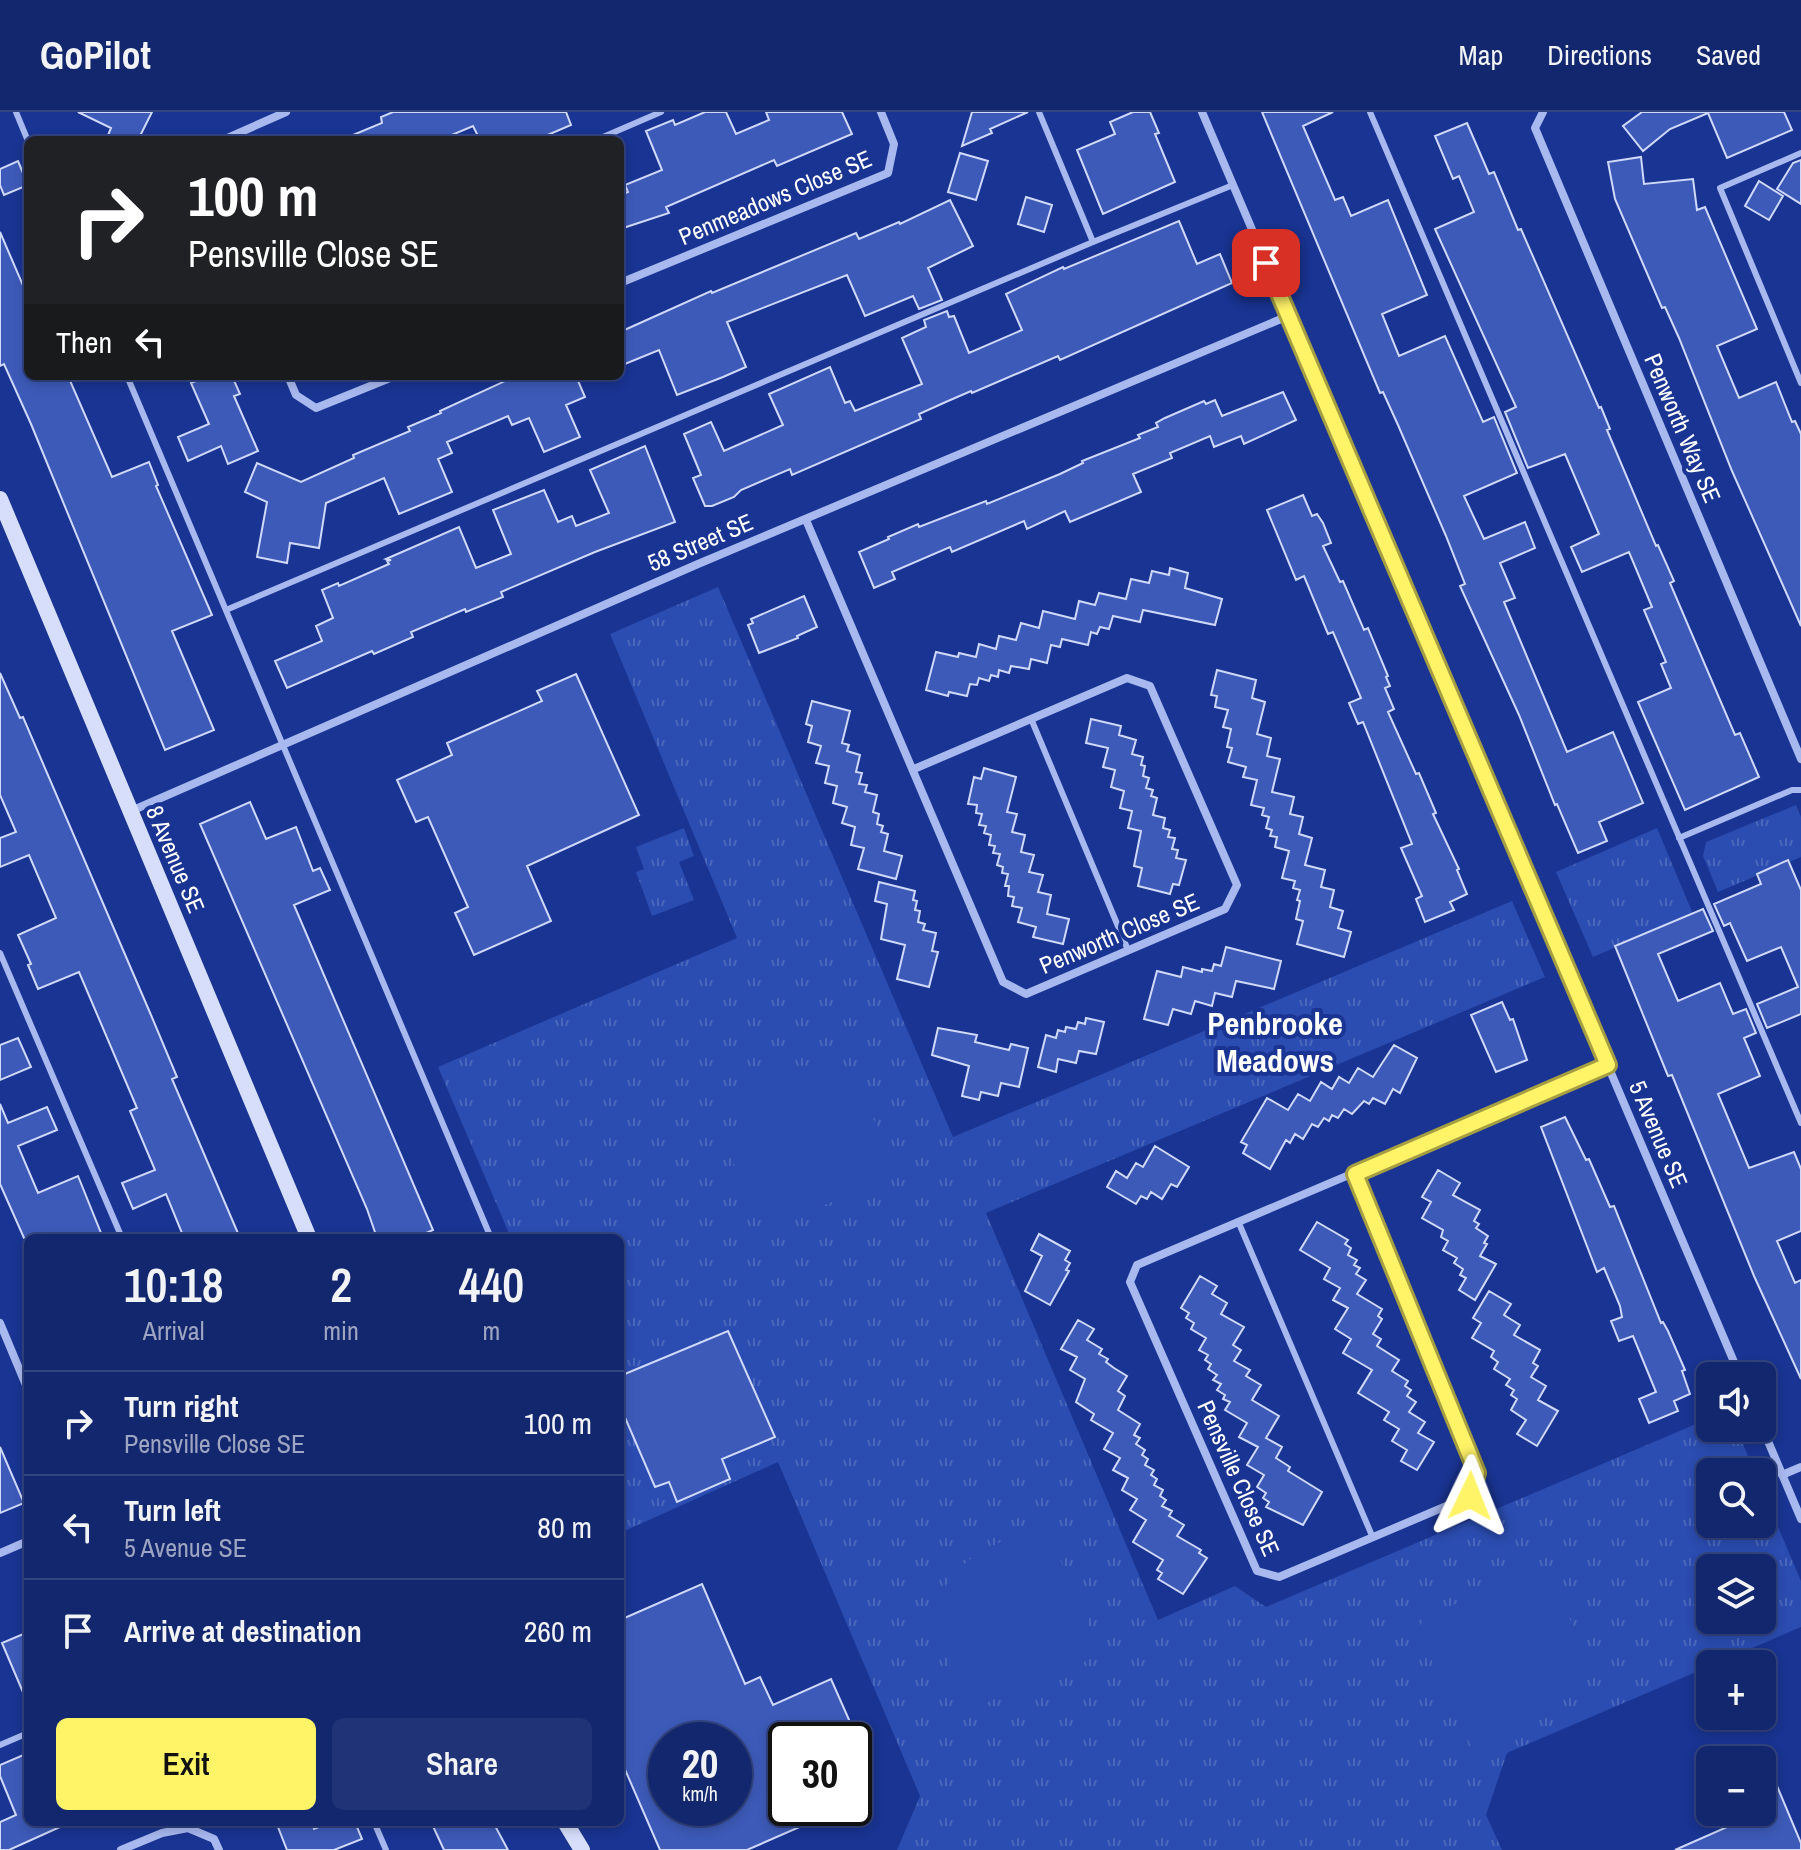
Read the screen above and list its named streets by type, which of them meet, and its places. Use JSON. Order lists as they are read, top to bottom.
{
  "streets": {
    "street": [
      "Penmeadows Close SE",
      "Penworth Way SE",
      "58 Street SE",
      "8 Avenue SE",
      "Penworth Close SE",
      "5 Avenue SE",
      "Pensville Close SE"
    ]
  },
  "crossings": [
    ["58 Street SE", "8 Avenue SE"],
    ["58 Street SE", "Penworth Close SE"],
    ["58 Street SE", "5 Avenue SE"],
    ["5 Avenue SE", "Pensville Close SE"]
  ],
  "districts": ["Penbrooke Meadows"],
  "page": {
    "header": "GoPilot",
    "nav": ["Map", "Directions", "Saved"],
    "turn": ["100 m", "Pensville Close SE"],
    "then": "Then",
    "eta": [
      "10:18",
      "Arrival",
      "2",
      "min",
      "440",
      "m"
    ],
    "map_buttons": ["+", "−"],
    "list": [
      {
        "name": "Turn right",
        "note": "Pensville Close SE",
        "value": "100 m"
      },
      {
        "name": "Turn left",
        "note": "5 Avenue SE",
        "value": "80 m"
      },
      {
        "name": "Arrive at destination",
        "value": "260 m"
      }
    ],
    "buttons": ["Exit", "Share"],
    "speed": "20 km/h",
    "limit": "30"
  }
}
